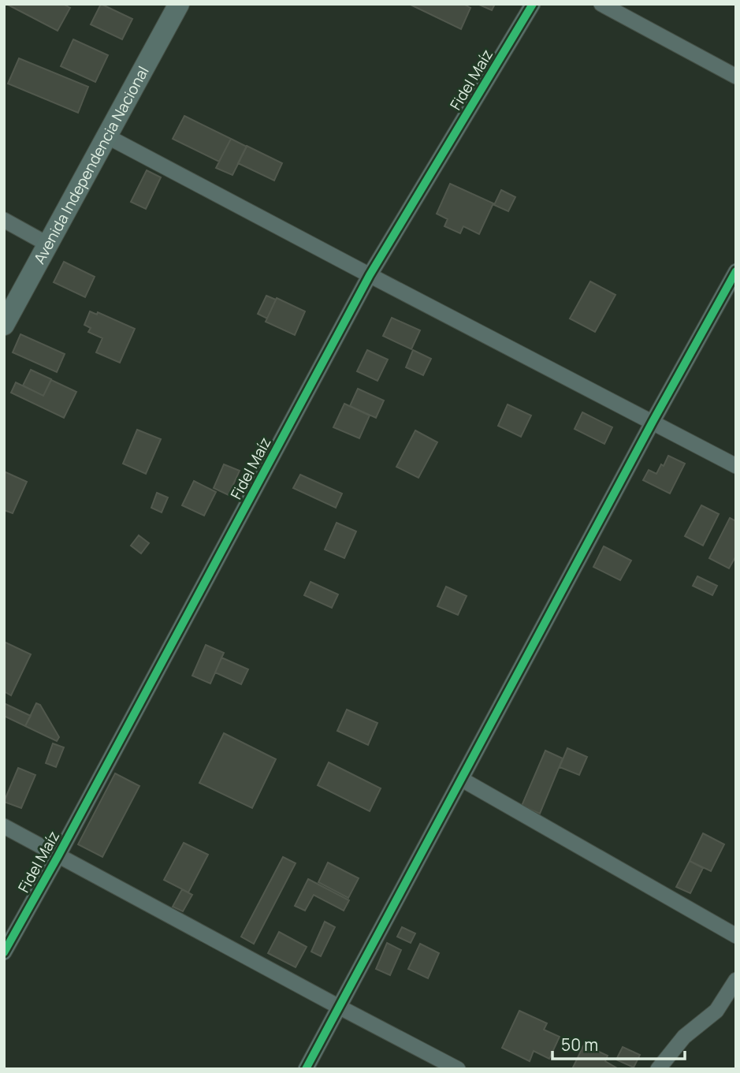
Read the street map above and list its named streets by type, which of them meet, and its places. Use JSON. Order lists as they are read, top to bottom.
{
  "streets": {
    "main road": ["Avenida Independencia Nacional"],
    "street": ["Fidel Maíz"]
  },
  "scale_bar": "50 m"
}
